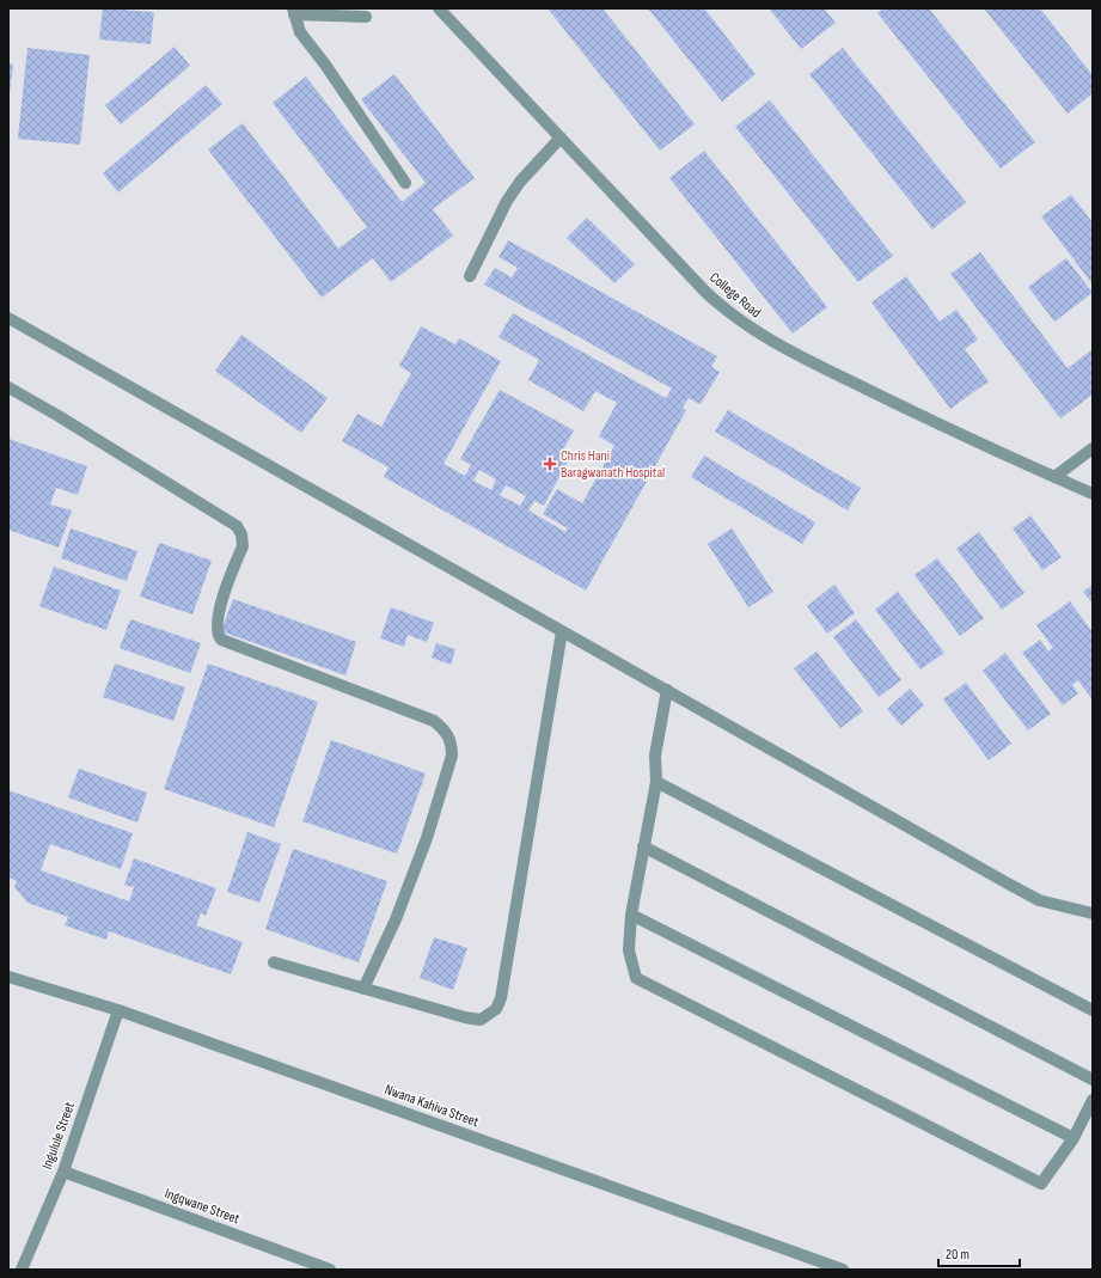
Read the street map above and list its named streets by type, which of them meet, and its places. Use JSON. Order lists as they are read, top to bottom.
{
  "streets": {
    "street": [
      "College Road",
      "Nwana Kahiva Street",
      "Ingulule Street",
      "Ingqwane Street"
    ]
  },
  "crossings": [
    ["Nwana Kahiva Street", "Ingulule Street"],
    ["Ingulule Street", "Ingqwane Street"]
  ],
  "places": {
    "health": ["Chris Hani Baragwanath Hospital"]
  },
  "scale_bar": "20 m"
}
